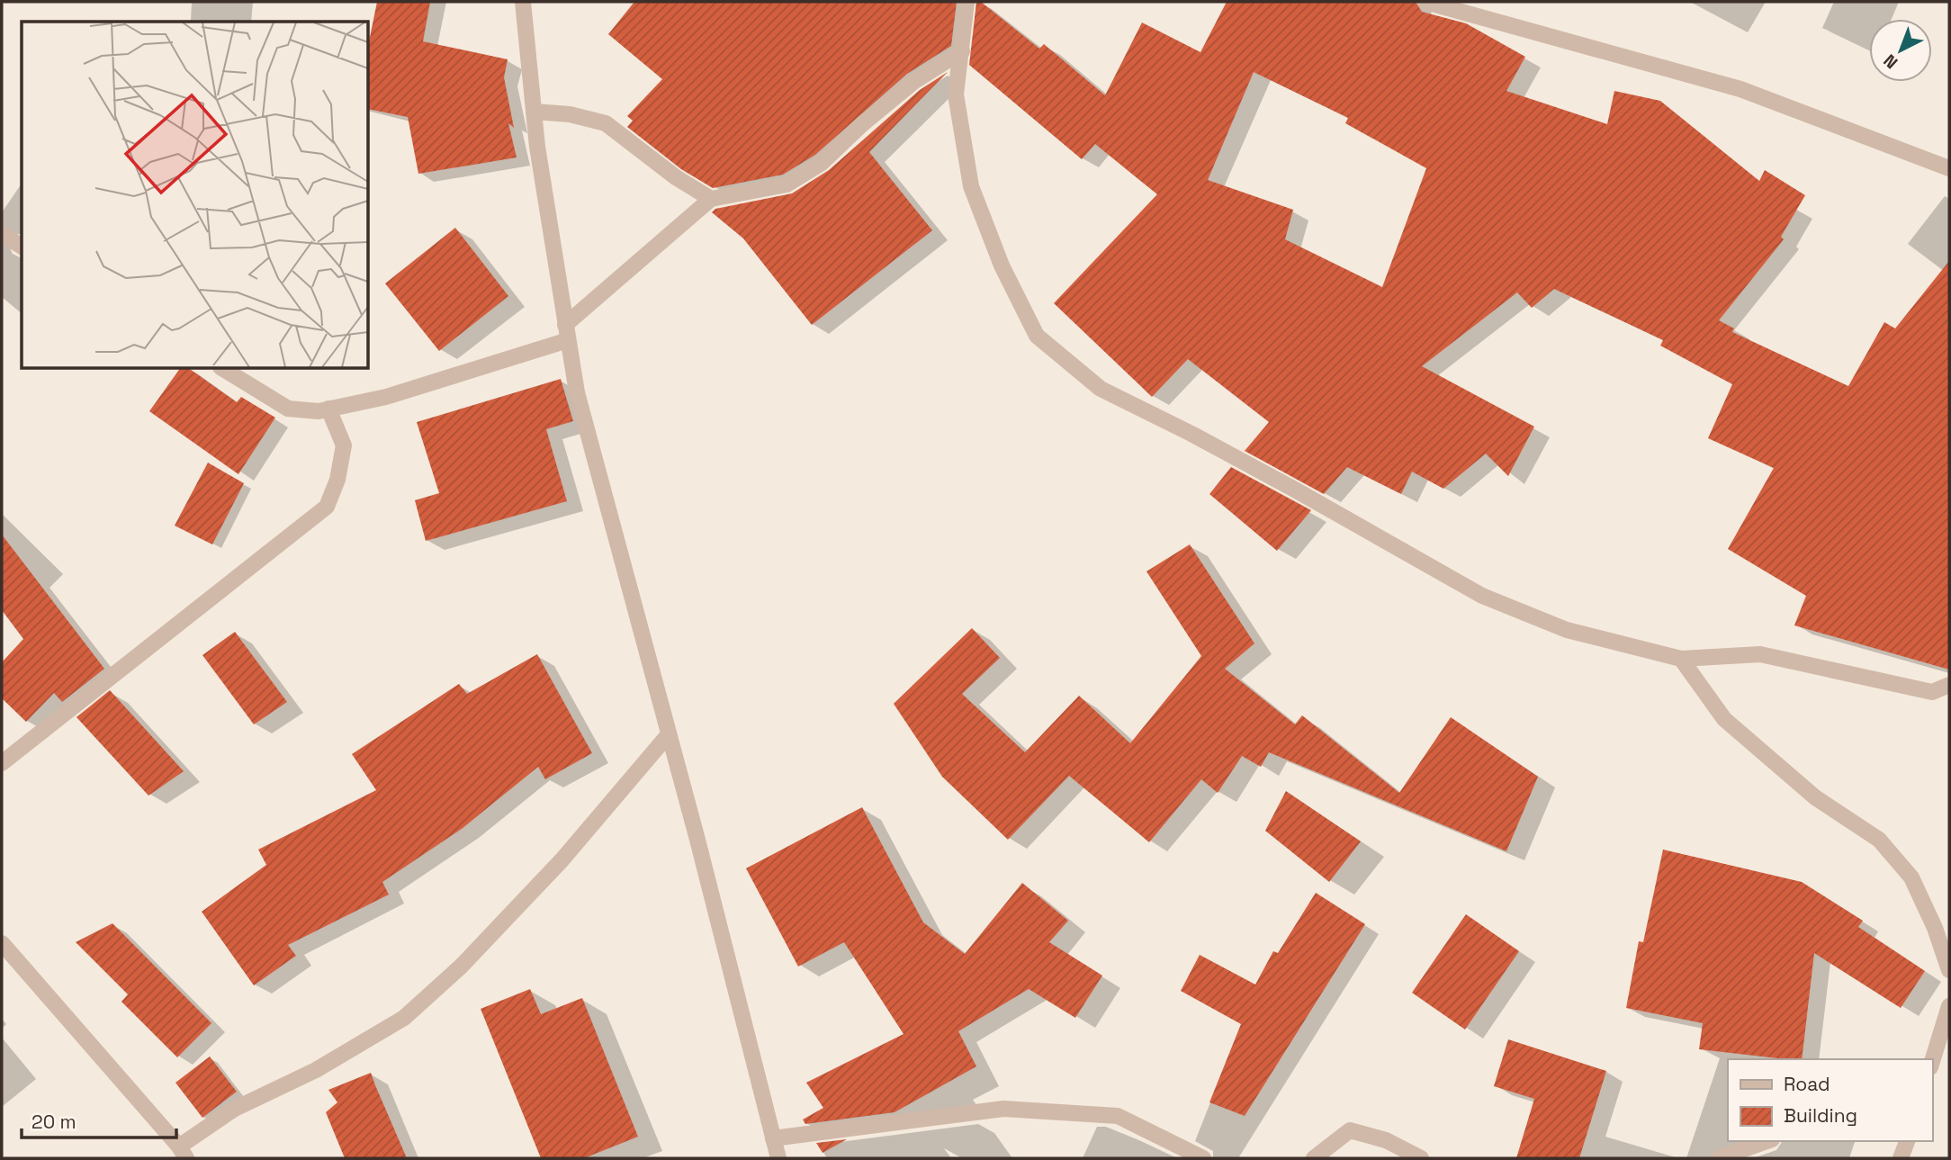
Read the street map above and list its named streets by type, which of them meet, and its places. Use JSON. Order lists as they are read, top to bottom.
{
  "legend": ["Road", "Building"],
  "scale_bar": "20 m",
  "north": "bottom left"
}
